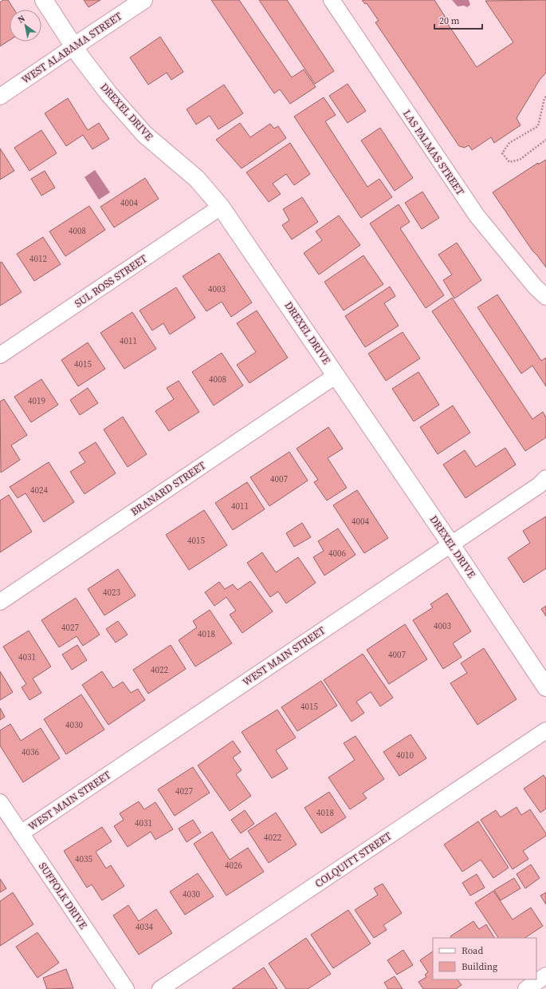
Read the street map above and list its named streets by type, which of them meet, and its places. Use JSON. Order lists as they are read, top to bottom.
{
  "streets": {
    "street": [
      "WEST ALABAMA STREET",
      "DREXEL DRIVE",
      "LAS PALMAS STREET",
      "SUL ROSS STREET",
      "BRANARD STREET",
      "WEST MAIN STREET",
      "COLQUITT STREET",
      "SUFFOLK DRIVE"
    ]
  },
  "crossings": [
    ["WEST ALABAMA STREET", "DREXEL DRIVE"],
    ["DREXEL DRIVE", "SUL ROSS STREET"],
    ["DREXEL DRIVE", "BRANARD STREET"],
    ["DREXEL DRIVE", "WEST MAIN STREET"],
    ["WEST MAIN STREET", "SUFFOLK DRIVE"]
  ],
  "house_numbers": [
    "4004",
    "4008",
    "4012",
    "4003",
    "4011",
    "4015",
    "4008",
    "4019",
    "4007",
    "4024",
    "4011",
    "4004",
    "4015",
    "4006",
    "4023",
    "4003",
    "4027",
    "4018",
    "4007",
    "4031",
    "4022",
    "4015",
    "4030",
    "4036",
    "4010",
    "4027",
    "4018",
    "4031",
    "4022",
    "4035",
    "4026",
    "4030",
    "4034"
  ],
  "legend": ["Road", "Building"],
  "scale_bar": "20 m",
  "north": "top left"
}
